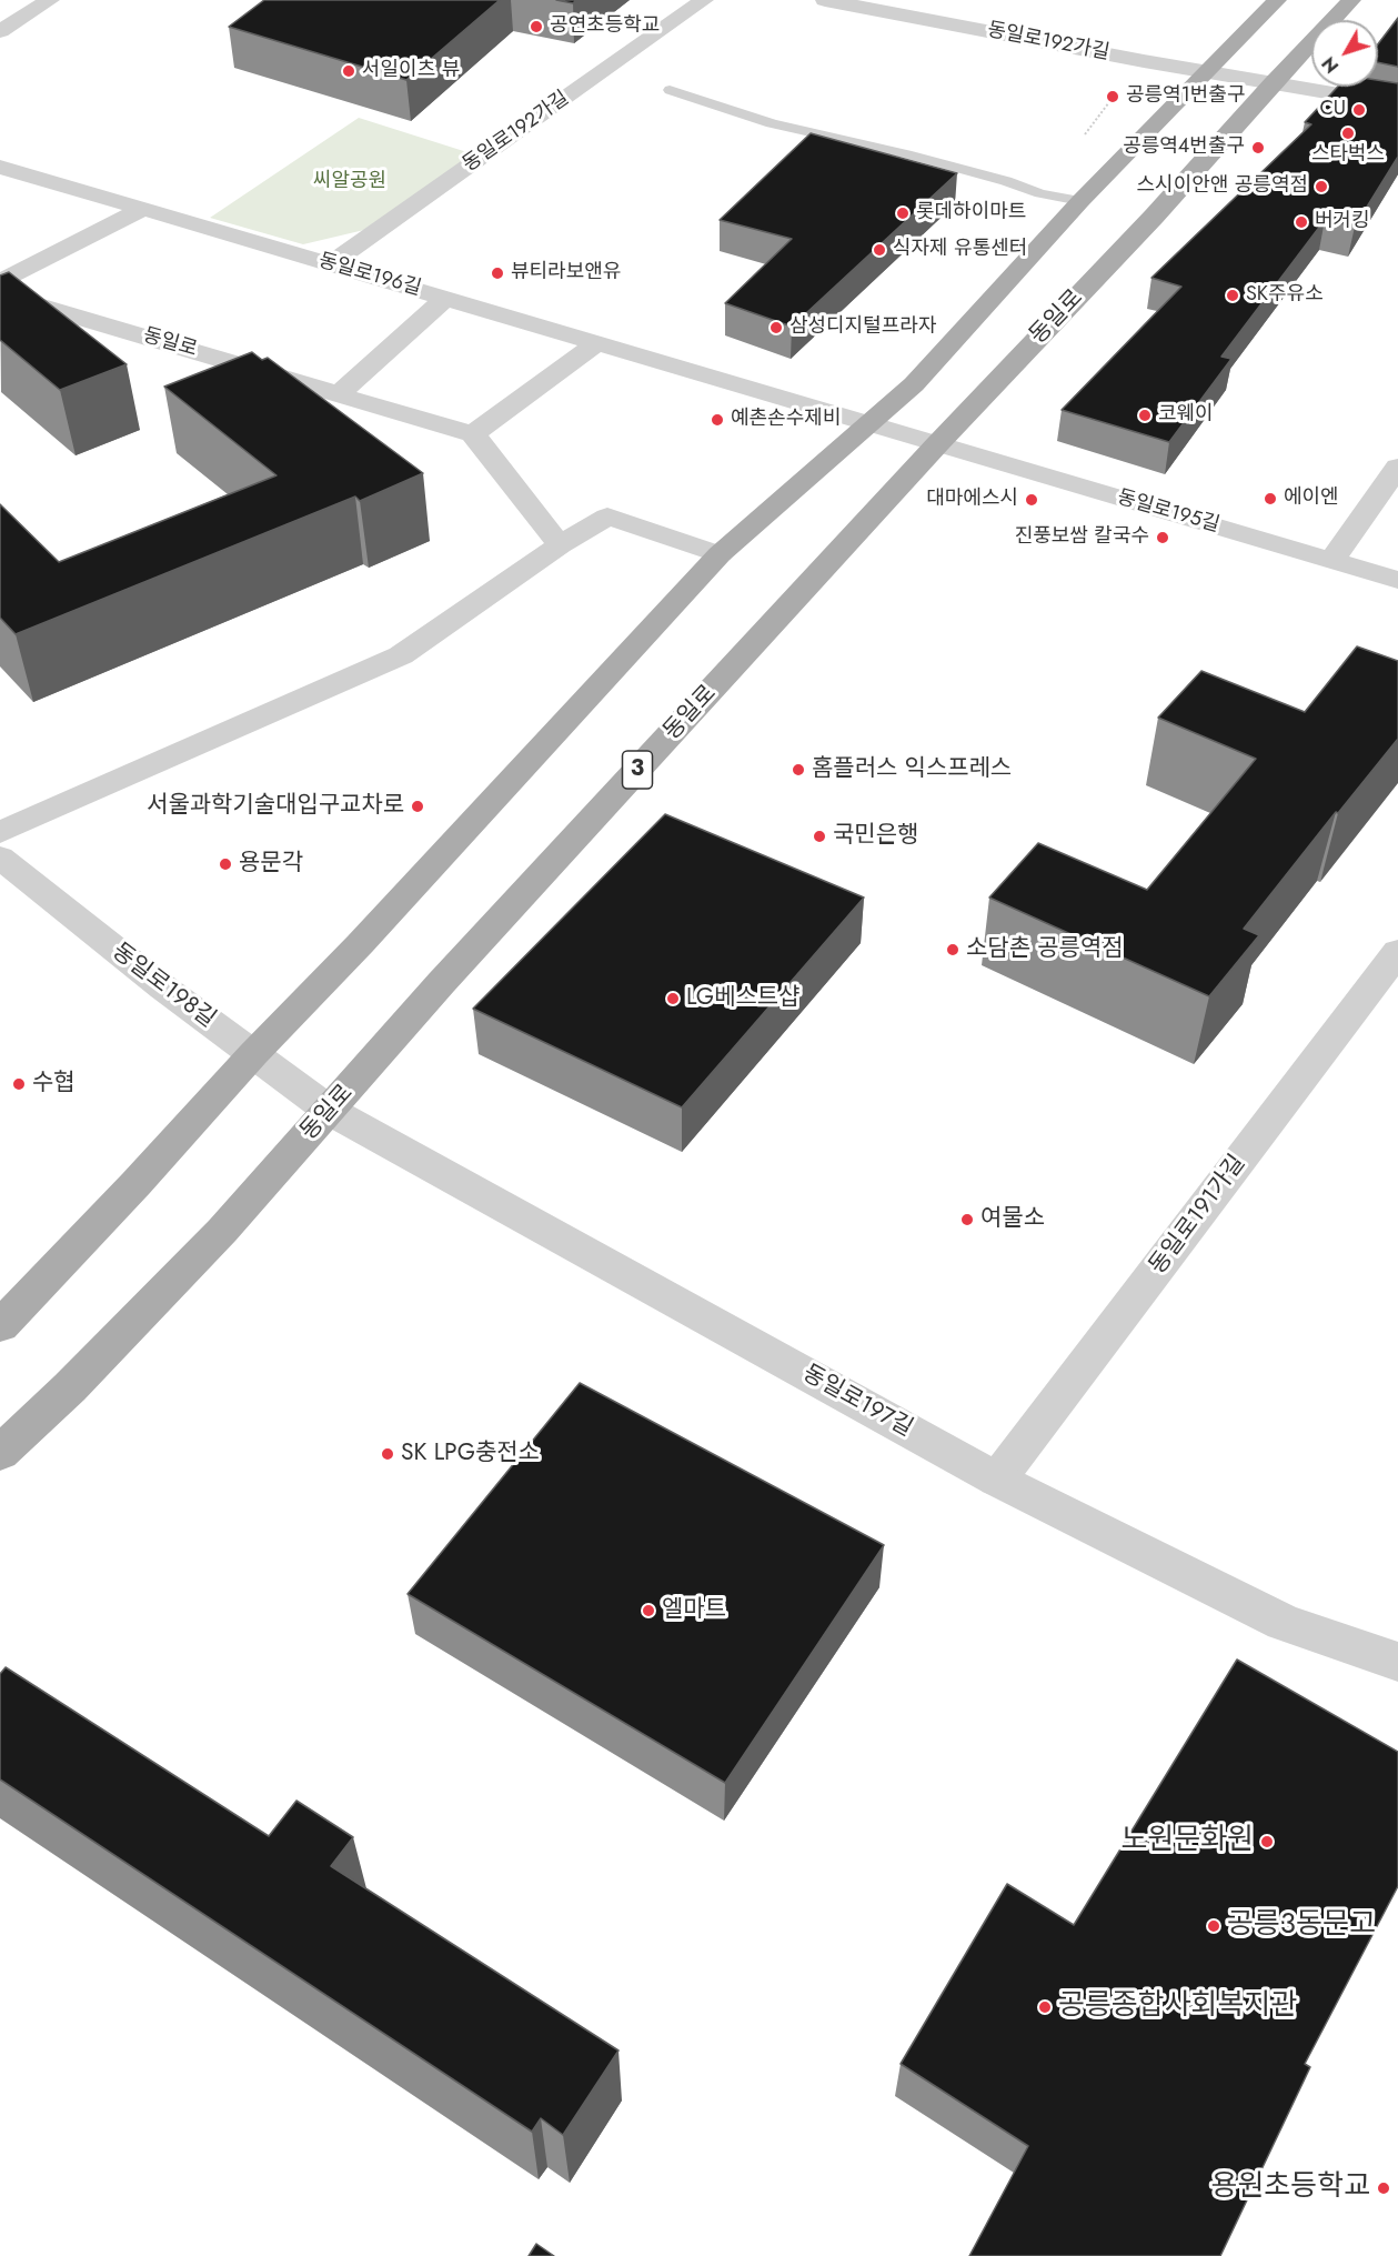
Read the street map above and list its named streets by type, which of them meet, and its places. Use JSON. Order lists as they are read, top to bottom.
{
  "streets": {
    "main road": ["동일로", "3"],
    "street": [
      "동일로192가길",
      "동일로196길",
      "동일로195길",
      "동일로198길",
      "동일로191가길",
      "동일로197길"
    ]
  },
  "crossings": [
    ["동일로192가길", "동일로196길"],
    ["동일로192가길", "동일로"],
    ["동일로196길", "동일로"],
    ["동일로196길", "동일로195길"],
    ["동일로", "동일로195길"],
    ["동일로", "동일로198길"],
    ["동일로", "동일로197길"],
    ["동일로198길", "동일로197길"],
    ["동일로191가길", "동일로197길"]
  ],
  "parks": ["씨알공원"],
  "places": [
    "공연초등학교",
    "서일이츠 뷰",
    "공릉역1번출구",
    "CU",
    "스타벅스",
    "공릉역4번출구",
    "스시이안앤 공릉역점",
    "롯데하이마트",
    "버거킹",
    "식자제 유통센터",
    "뷰티라보앤유",
    "SK주유소",
    "삼성디지털프라자",
    "코웨이",
    "예촌손수제비",
    "에이엔",
    "대마에스시",
    "진풍보쌈 칼국수",
    "홈플러스 익스프레스",
    "서울과학기술대입구교차로",
    "국민은행",
    "용문각",
    "소담촌 공릉역점",
    "LG베스트샵",
    "수협",
    "여물소",
    "SK LPG충전소",
    "엘마트",
    "노원문화원",
    "공릉3동문고",
    "공릉종합사회복지관",
    "용원초등학교"
  ],
  "north": "bottom left"
}
